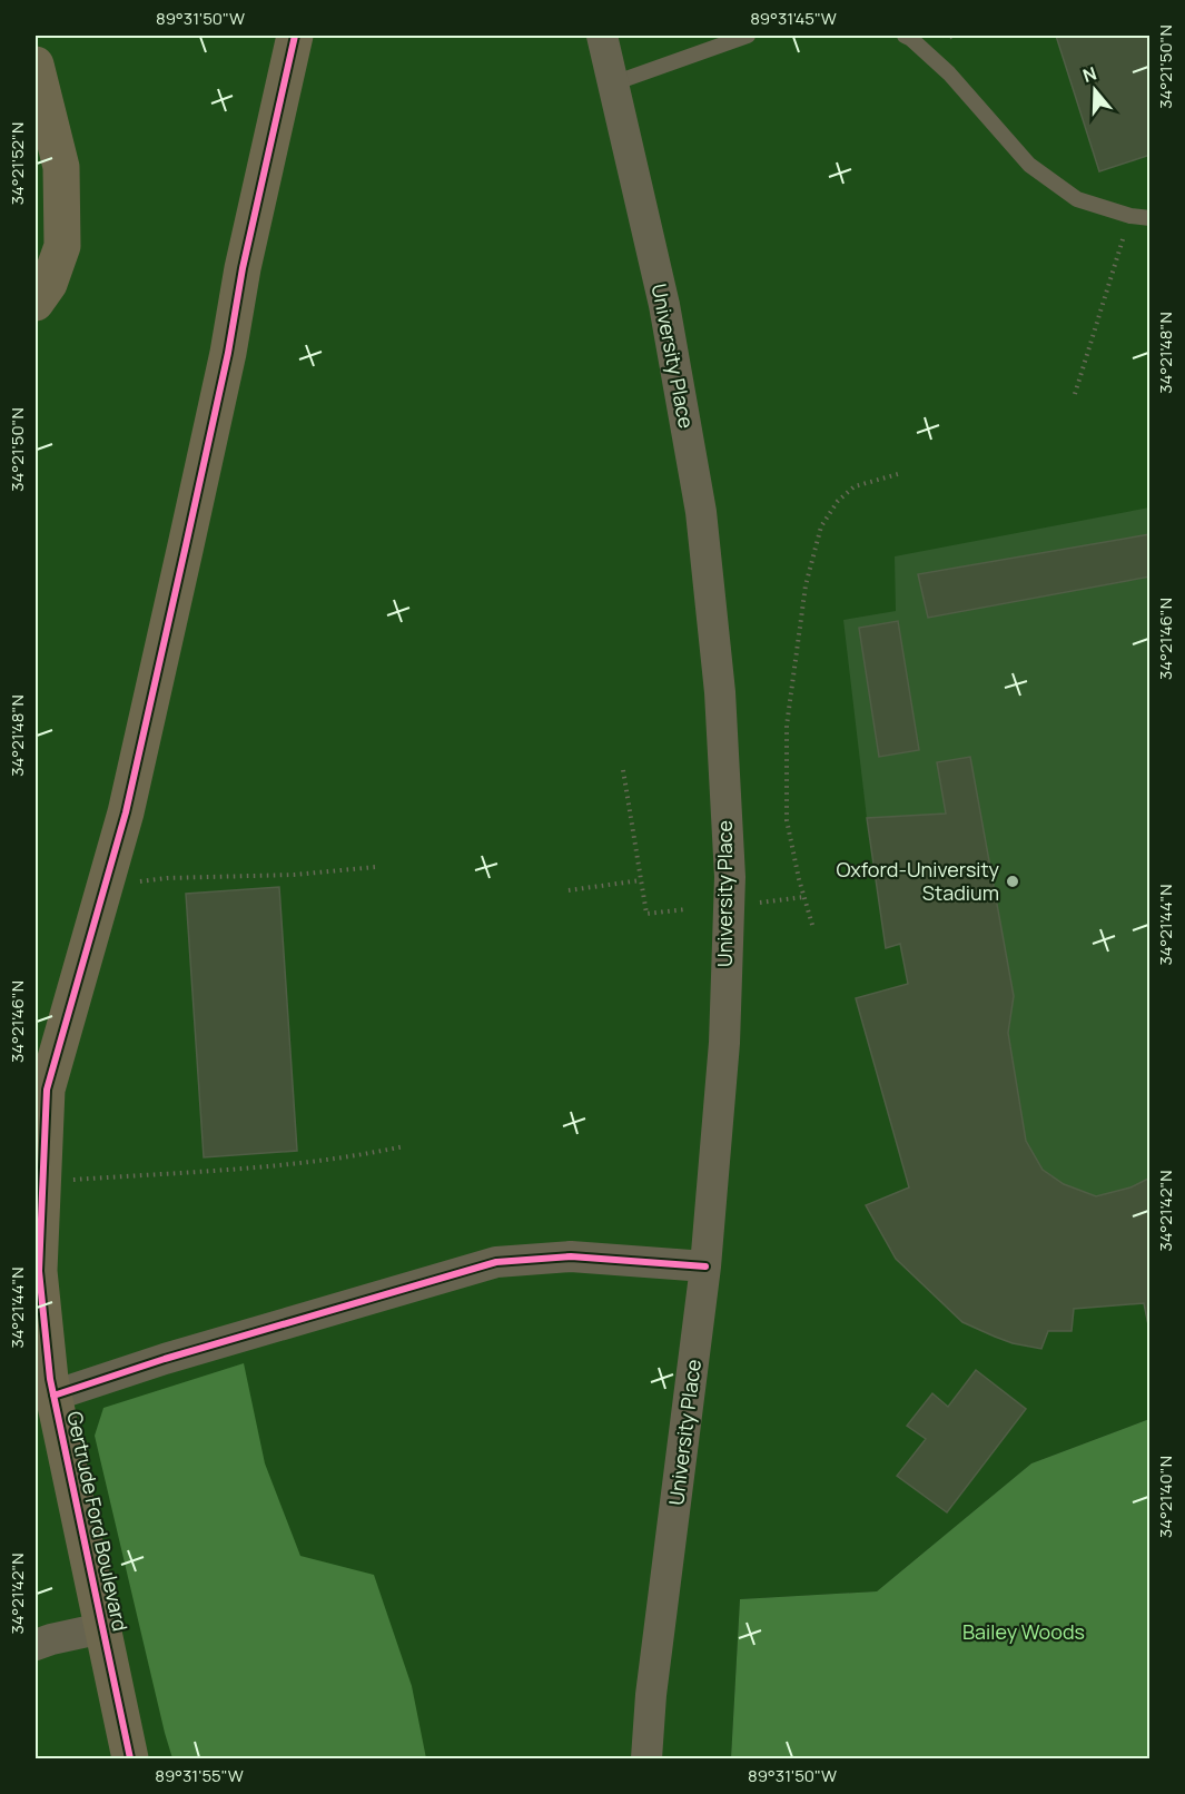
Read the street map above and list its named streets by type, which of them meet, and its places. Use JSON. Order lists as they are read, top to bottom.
{
  "streets": {
    "street": ["University Place", "Gertrude Ford Boulevard"]
  },
  "parks": ["Bailey Woods"],
  "places": ["Oxford-University Stadium"],
  "north": "top",
  "coordinates": [
    "89°31'50\"W",
    "89°31'45\"W",
    "34°21'50\"N",
    "34°21'52\"N",
    "34°21'48\"N",
    "34°21'46\"N",
    "34°21'44\"N",
    "34°21'42\"N",
    "34°21'40\"N",
    "89°31'55\"W"
  ]
}
